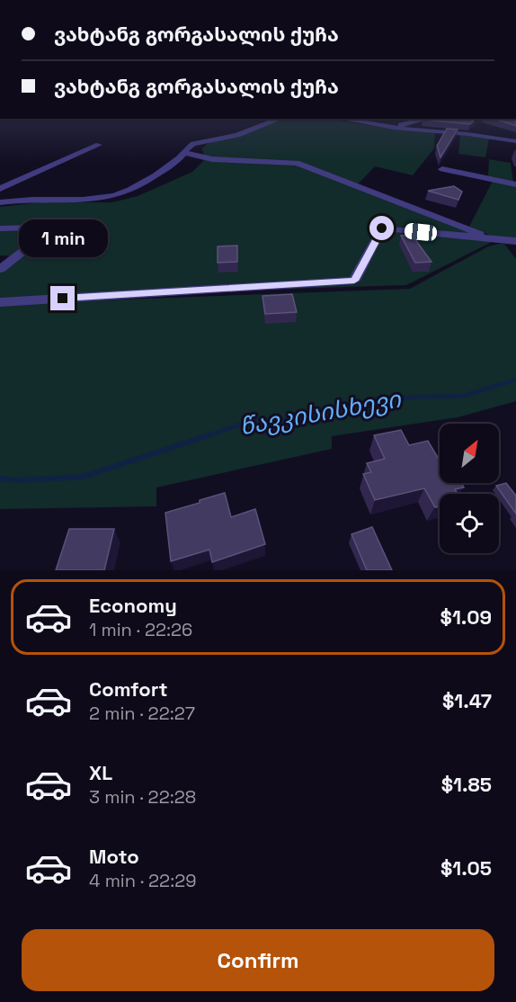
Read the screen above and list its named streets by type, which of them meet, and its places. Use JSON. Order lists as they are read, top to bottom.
{
  "water": ["წავკისისხევი"],
  "north": "top right",
  "page": {
    "banner": ["ვახტანგ გორგასალის ქუჩა", "ვახტანგ გორგასალის ქუჩა"],
    "bubble": "1 min",
    "list": [
      {
        "name": "Economy",
        "note": "1 min · 22:26",
        "value": "$1.09"
      },
      {
        "name": "Comfort",
        "note": "2 min · 22:27",
        "value": "$1.47"
      },
      {
        "name": "XL",
        "note": "3 min · 22:28",
        "value": "$1.85"
      },
      {
        "name": "Moto",
        "note": "4 min · 22:29",
        "value": "$1.05"
      }
    ],
    "buttons": "Confirm"
  }
}
